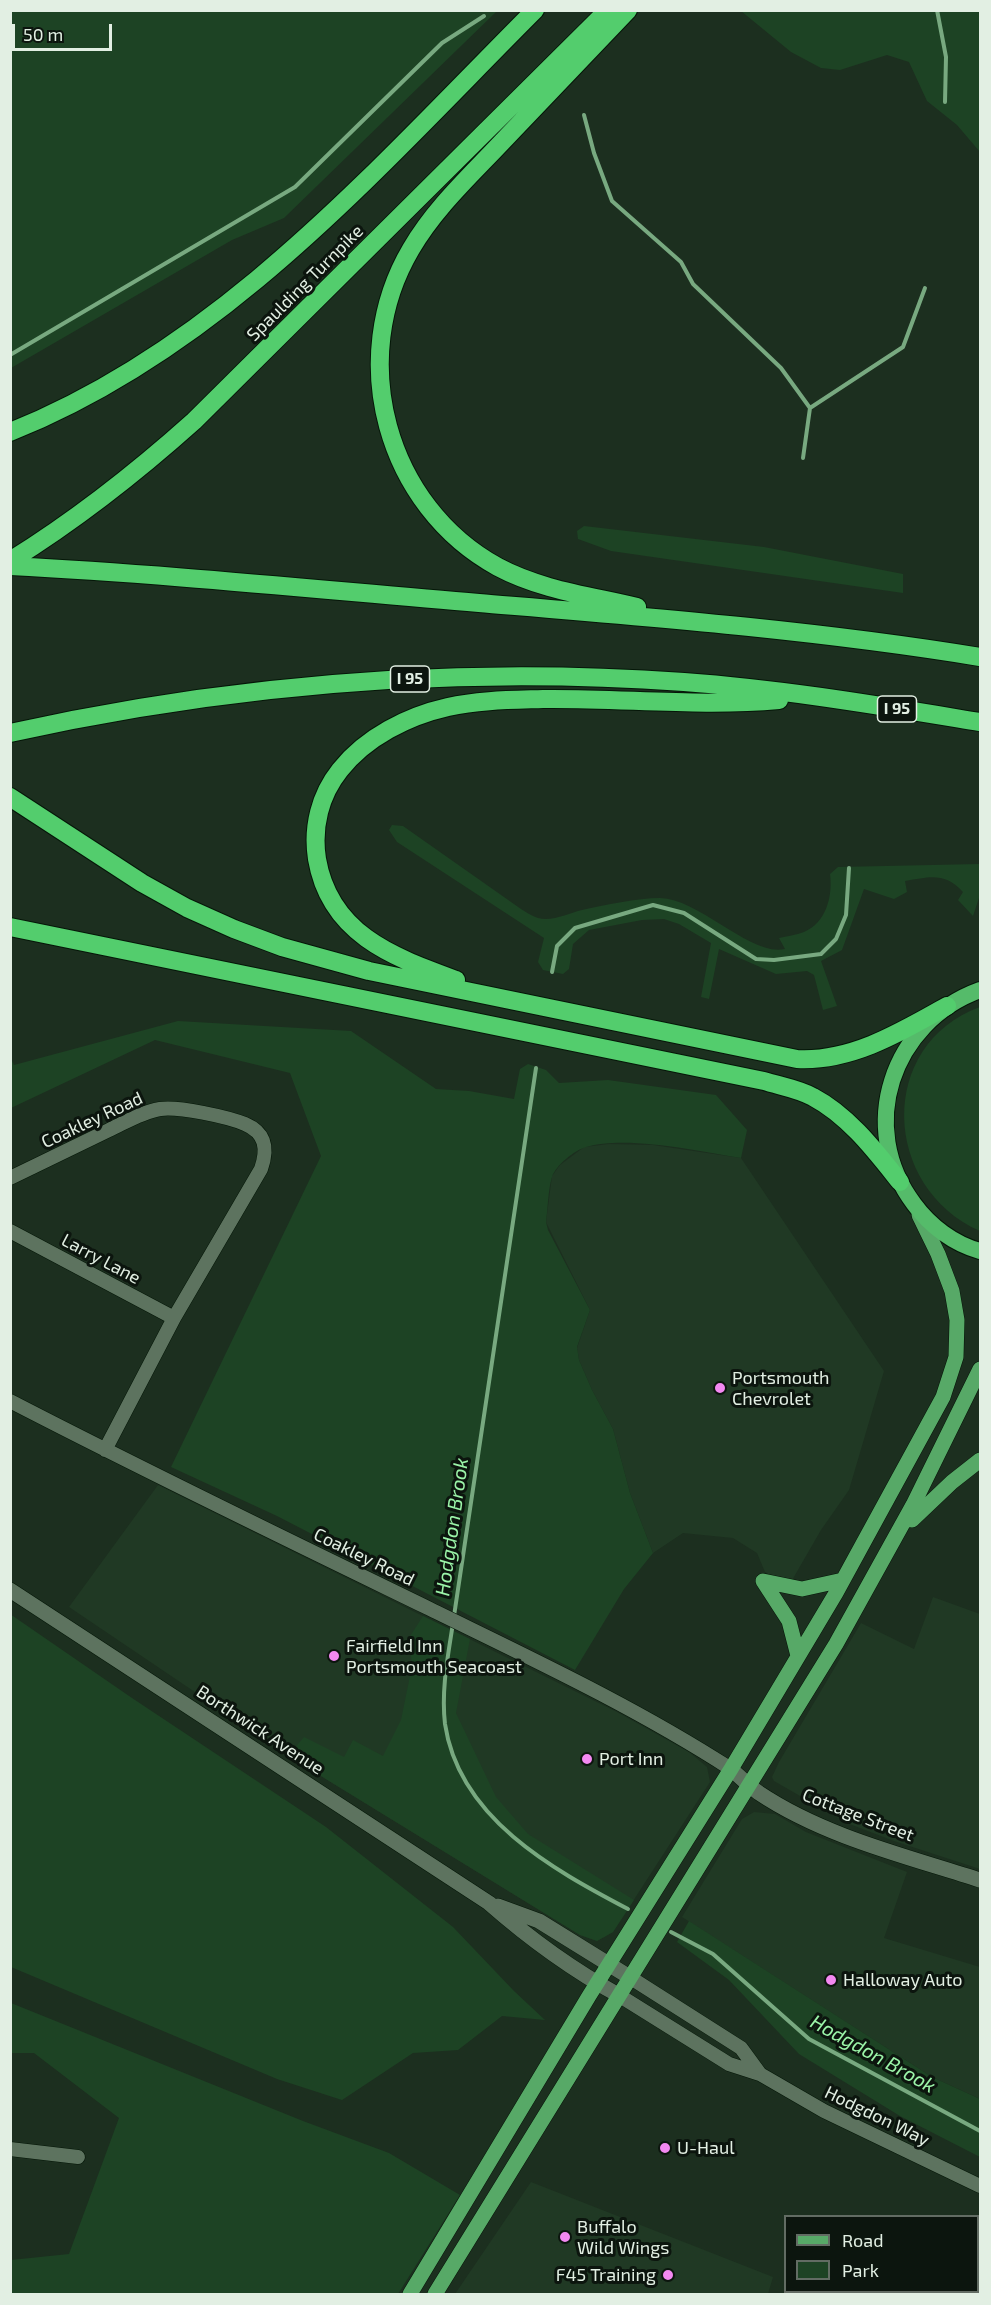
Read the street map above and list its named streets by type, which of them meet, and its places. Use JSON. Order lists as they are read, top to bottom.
{
  "streets": {
    "highway": ["Spaulding Turnpike", "I 95"],
    "street": [
      "Coakley Road",
      "Larry Lane",
      "Borthwick Avenue",
      "Cottage Street",
      "Hodgdon Way"
    ]
  },
  "crossings": [
    ["Coakley Road", "Larry Lane"],
    ["Coakley Road", "Cottage Street"],
    ["Borthwick Avenue", "Hodgdon Way"]
  ],
  "water": ["Hodgdon Brook"],
  "places": [
    "Portsmouth Chevrolet",
    "Fairfield Inn Portsmouth Seacoast",
    "Port Inn",
    "Halloway Auto",
    "U-Haul",
    "Buffalo Wild Wings",
    "F45 Training"
  ],
  "legend": ["Road", "Park"],
  "scale_bar": "50 m"
}
